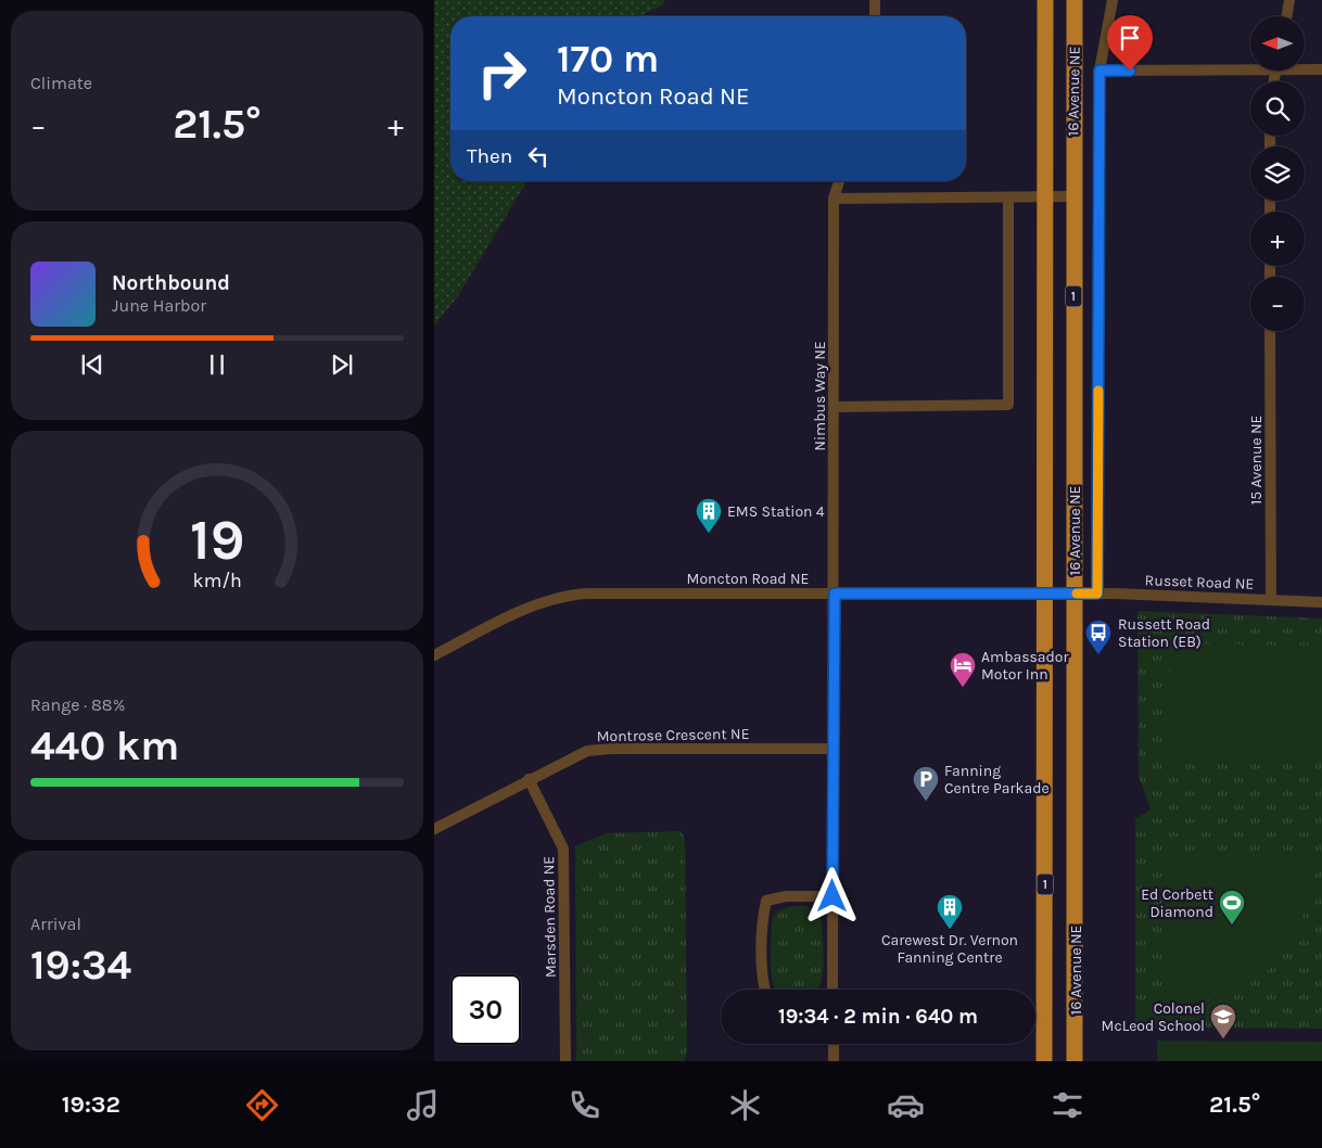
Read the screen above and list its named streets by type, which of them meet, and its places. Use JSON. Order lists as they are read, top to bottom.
{
  "streets": {
    "highway": ["16 Avenue NE", "1"],
    "street": [
      "Nimbus Way NE",
      "15 Avenue NE",
      "Moncton Road NE",
      "Russet Road NE",
      "Montrose Crescent NE",
      "Marsden Road NE"
    ]
  },
  "crossings": [
    ["16 Avenue NE", "Moncton Road NE"],
    ["16 Avenue NE", "Russet Road NE"],
    ["Nimbus Way NE", "Moncton Road NE"],
    ["Nimbus Way NE", "Montrose Crescent NE"],
    ["15 Avenue NE", "Russet Road NE"],
    ["Moncton Road NE", "Russet Road NE"],
    ["Montrose Crescent NE", "Marsden Road NE"]
  ],
  "places": {
    "building": ["EMS Station 4", "Carewest Dr. Vernon Fanning Centre"],
    "bus stop": ["Russett Road Station (EB)"],
    "hotel": ["Ambassador Motor Inn"],
    "parking": ["Fanning Centre Parkade"],
    "sports": ["Ed Corbett Diamond"],
    "school or university": ["Colonel McLeod School"]
  },
  "north": "left",
  "page": {
    "tile": [
      "Climate",
      ["Range · 88%", "440 km"],
      ["Arrival", "19:34"]
    ],
    "map_buttons": ["+", "−"],
    "turn": ["170 m", "Moncton Road NE"],
    "heat": ["−", "21.5°", "+"],
    "then": "Then",
    "song": ["Northbound", "June Harbor"],
    "limit": "30",
    "trip": "19:34 · 2 min · 640 m",
    "tabs": ["19:32", "21.5°"],
    "gauge": ["19", "km/h"]
  }
}
